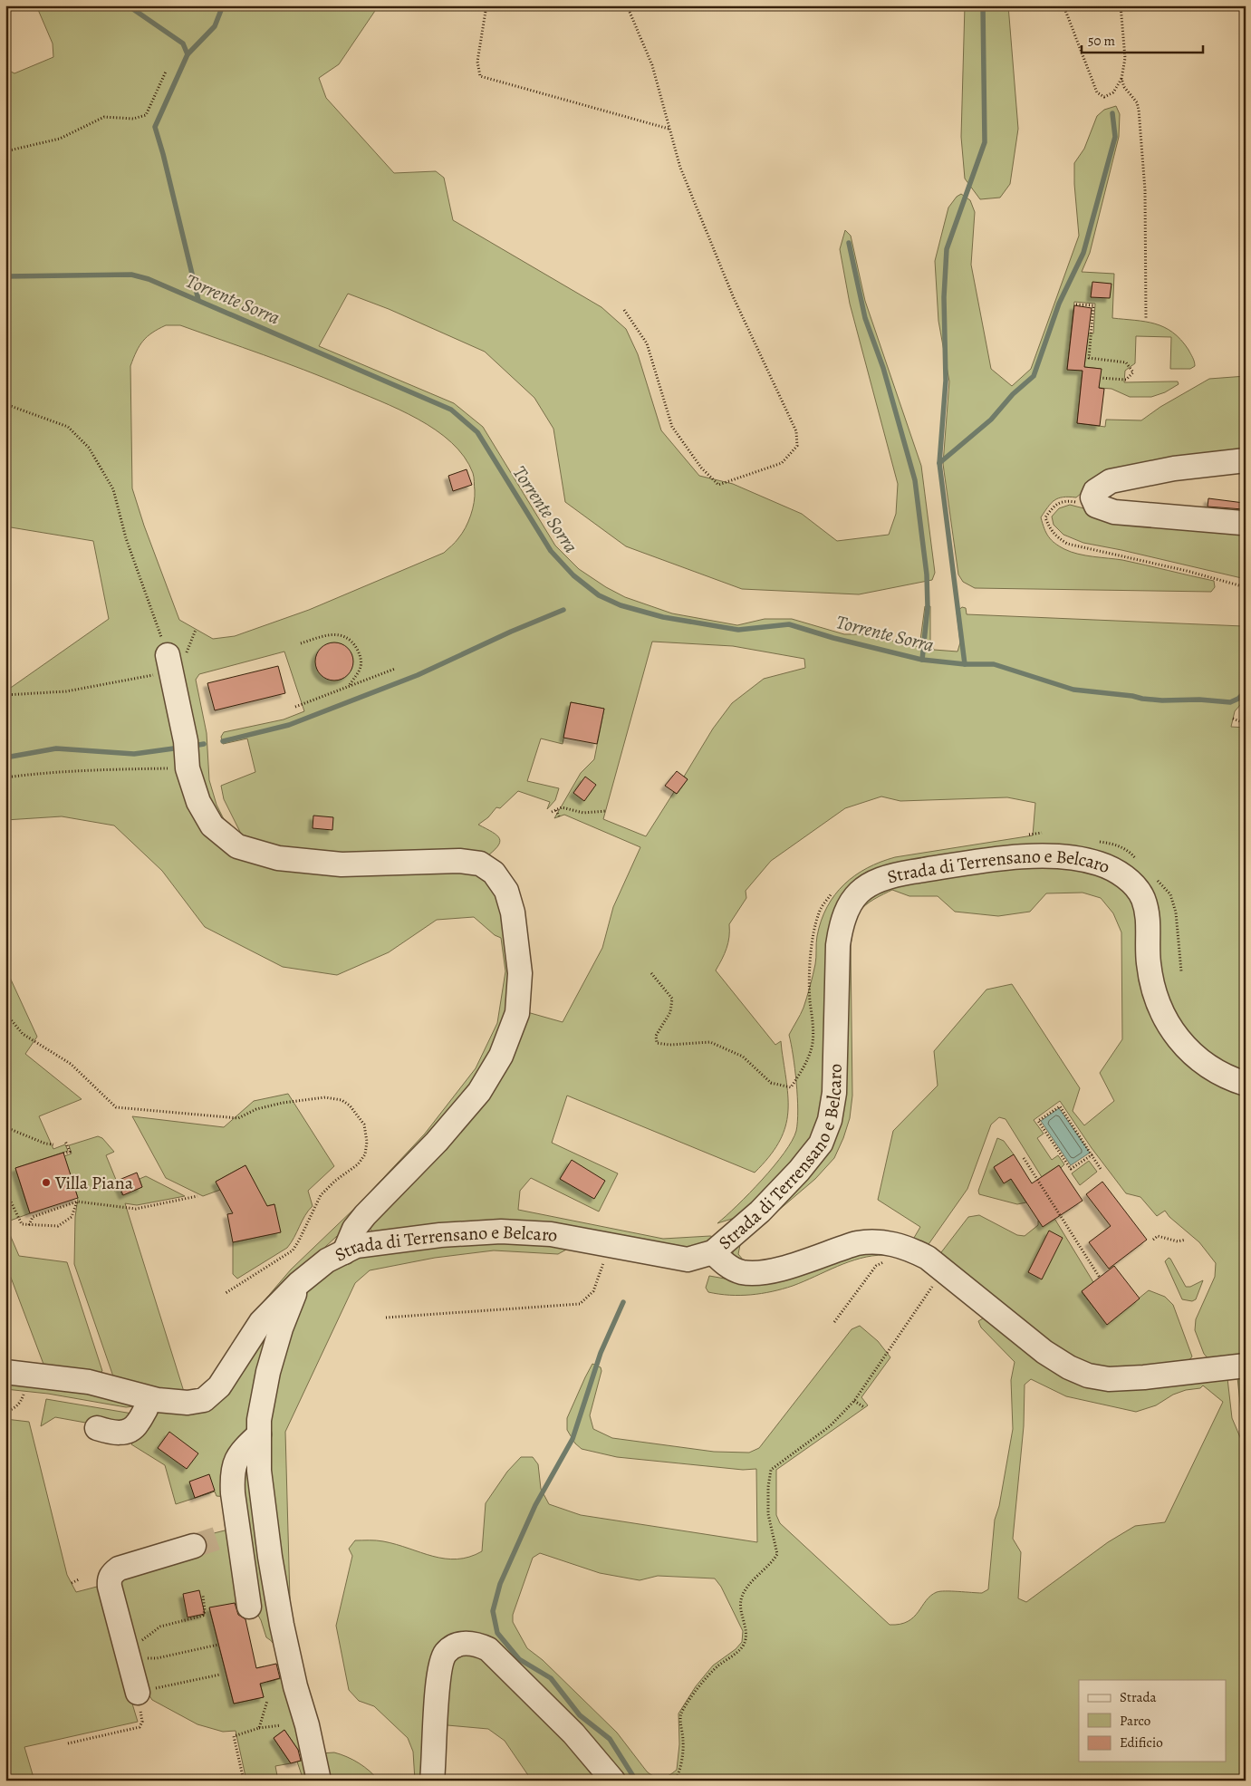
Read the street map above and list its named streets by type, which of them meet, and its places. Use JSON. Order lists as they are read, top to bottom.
{
  "streets": {
    "street": ["Strada di Terrensano e Belcaro"]
  },
  "water": ["Torrente Sorra"],
  "places": ["Villa Piana"],
  "legend": ["Strada", "Parco", "Edificio"],
  "scale_bar": "50 m"
}
